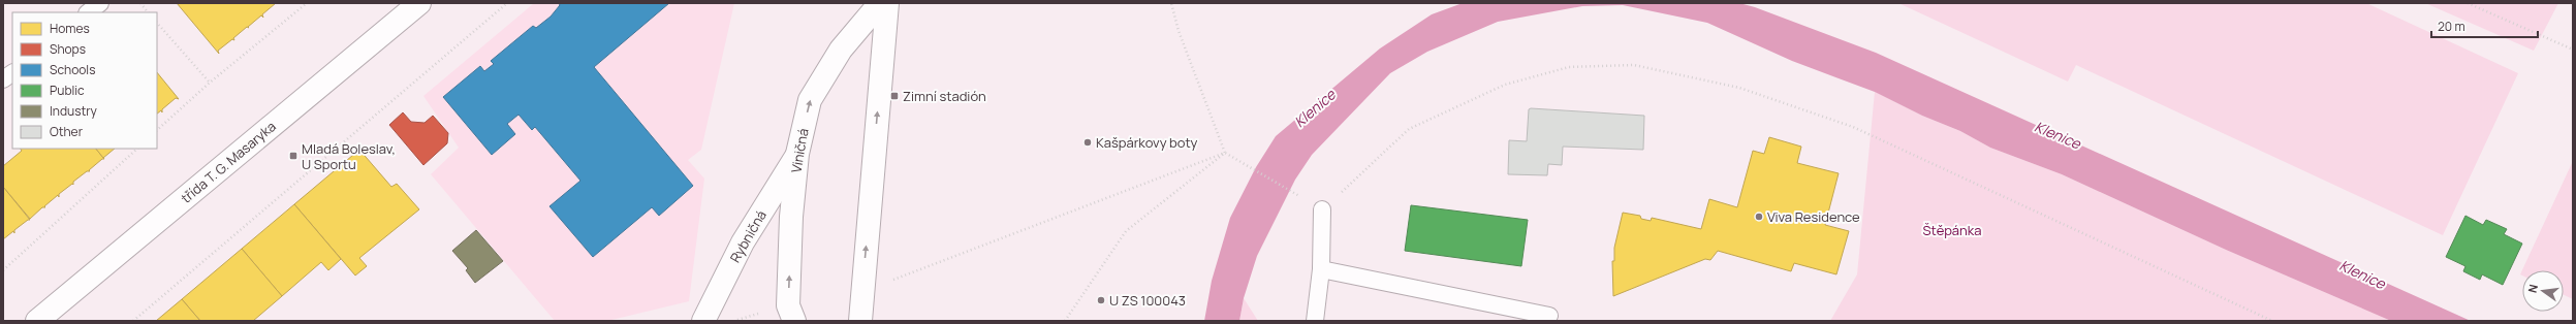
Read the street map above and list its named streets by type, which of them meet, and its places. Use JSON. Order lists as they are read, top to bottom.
{
  "streets": {
    "street": ["Viničná", "třída T. G. Masaryka", "Rybničná"]
  },
  "crossings": [
    ["Viničná", "Rybničná"]
  ],
  "water": ["Klenice"],
  "parks": ["Štěpánka"],
  "places": {
    "transit": ["Zimní stadión", "Mladá Boleslav, U Sportu"],
    "other": ["Kašpárkovy boty", "Viva Residence", "U ZS 100043"]
  },
  "legend": [
    "Homes",
    "Shops",
    "Schools",
    "Public",
    "Industry",
    "Other"
  ],
  "scale_bar": "20 m",
  "north": "left"
}
